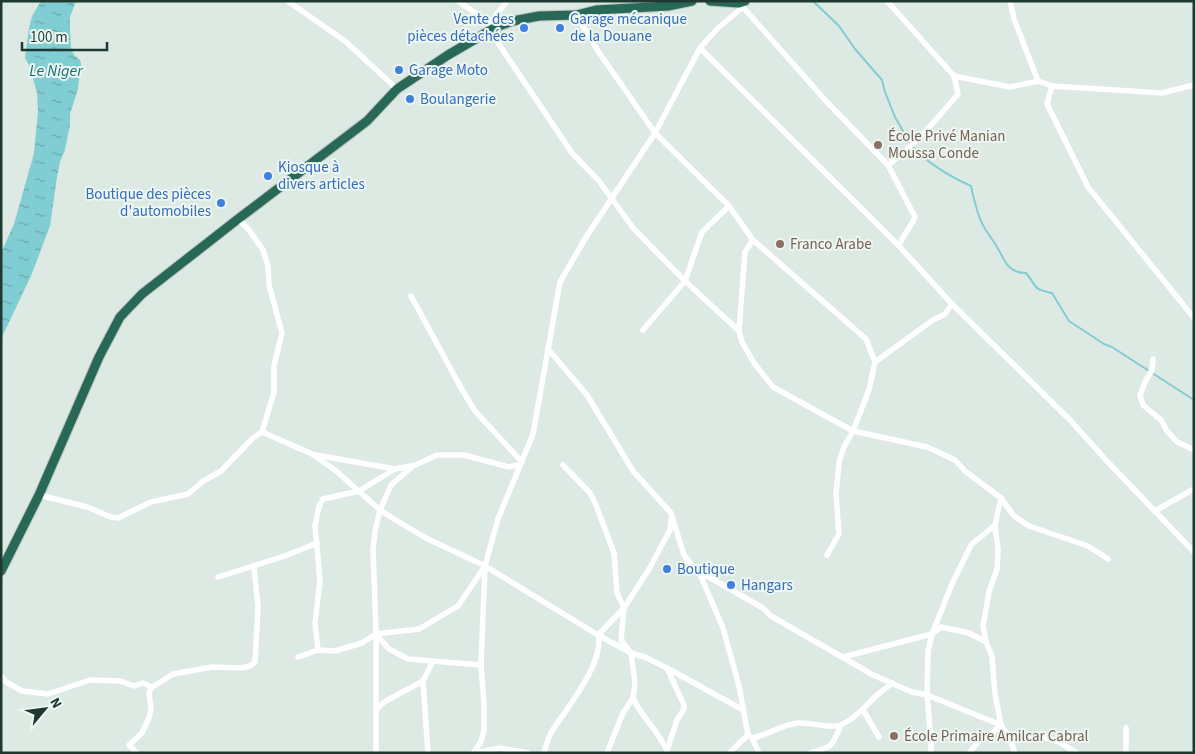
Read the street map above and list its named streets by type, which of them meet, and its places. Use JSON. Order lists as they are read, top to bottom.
{
  "water": ["Le Niger"],
  "places": [
    "Vente des pièces détachées",
    "Garage mécanique de la Douane",
    "Garage Moto",
    "Boulangerie",
    "École Privé Manian Moussa Conde",
    "Kiosque à divers articles",
    "Boutique des pièces d'automobiles",
    "Franco Arabe",
    "Boutique",
    "Hangars",
    "École Primaire Amilcar Cabral"
  ],
  "scale_bar": "100 m",
  "north": "top right"
}
